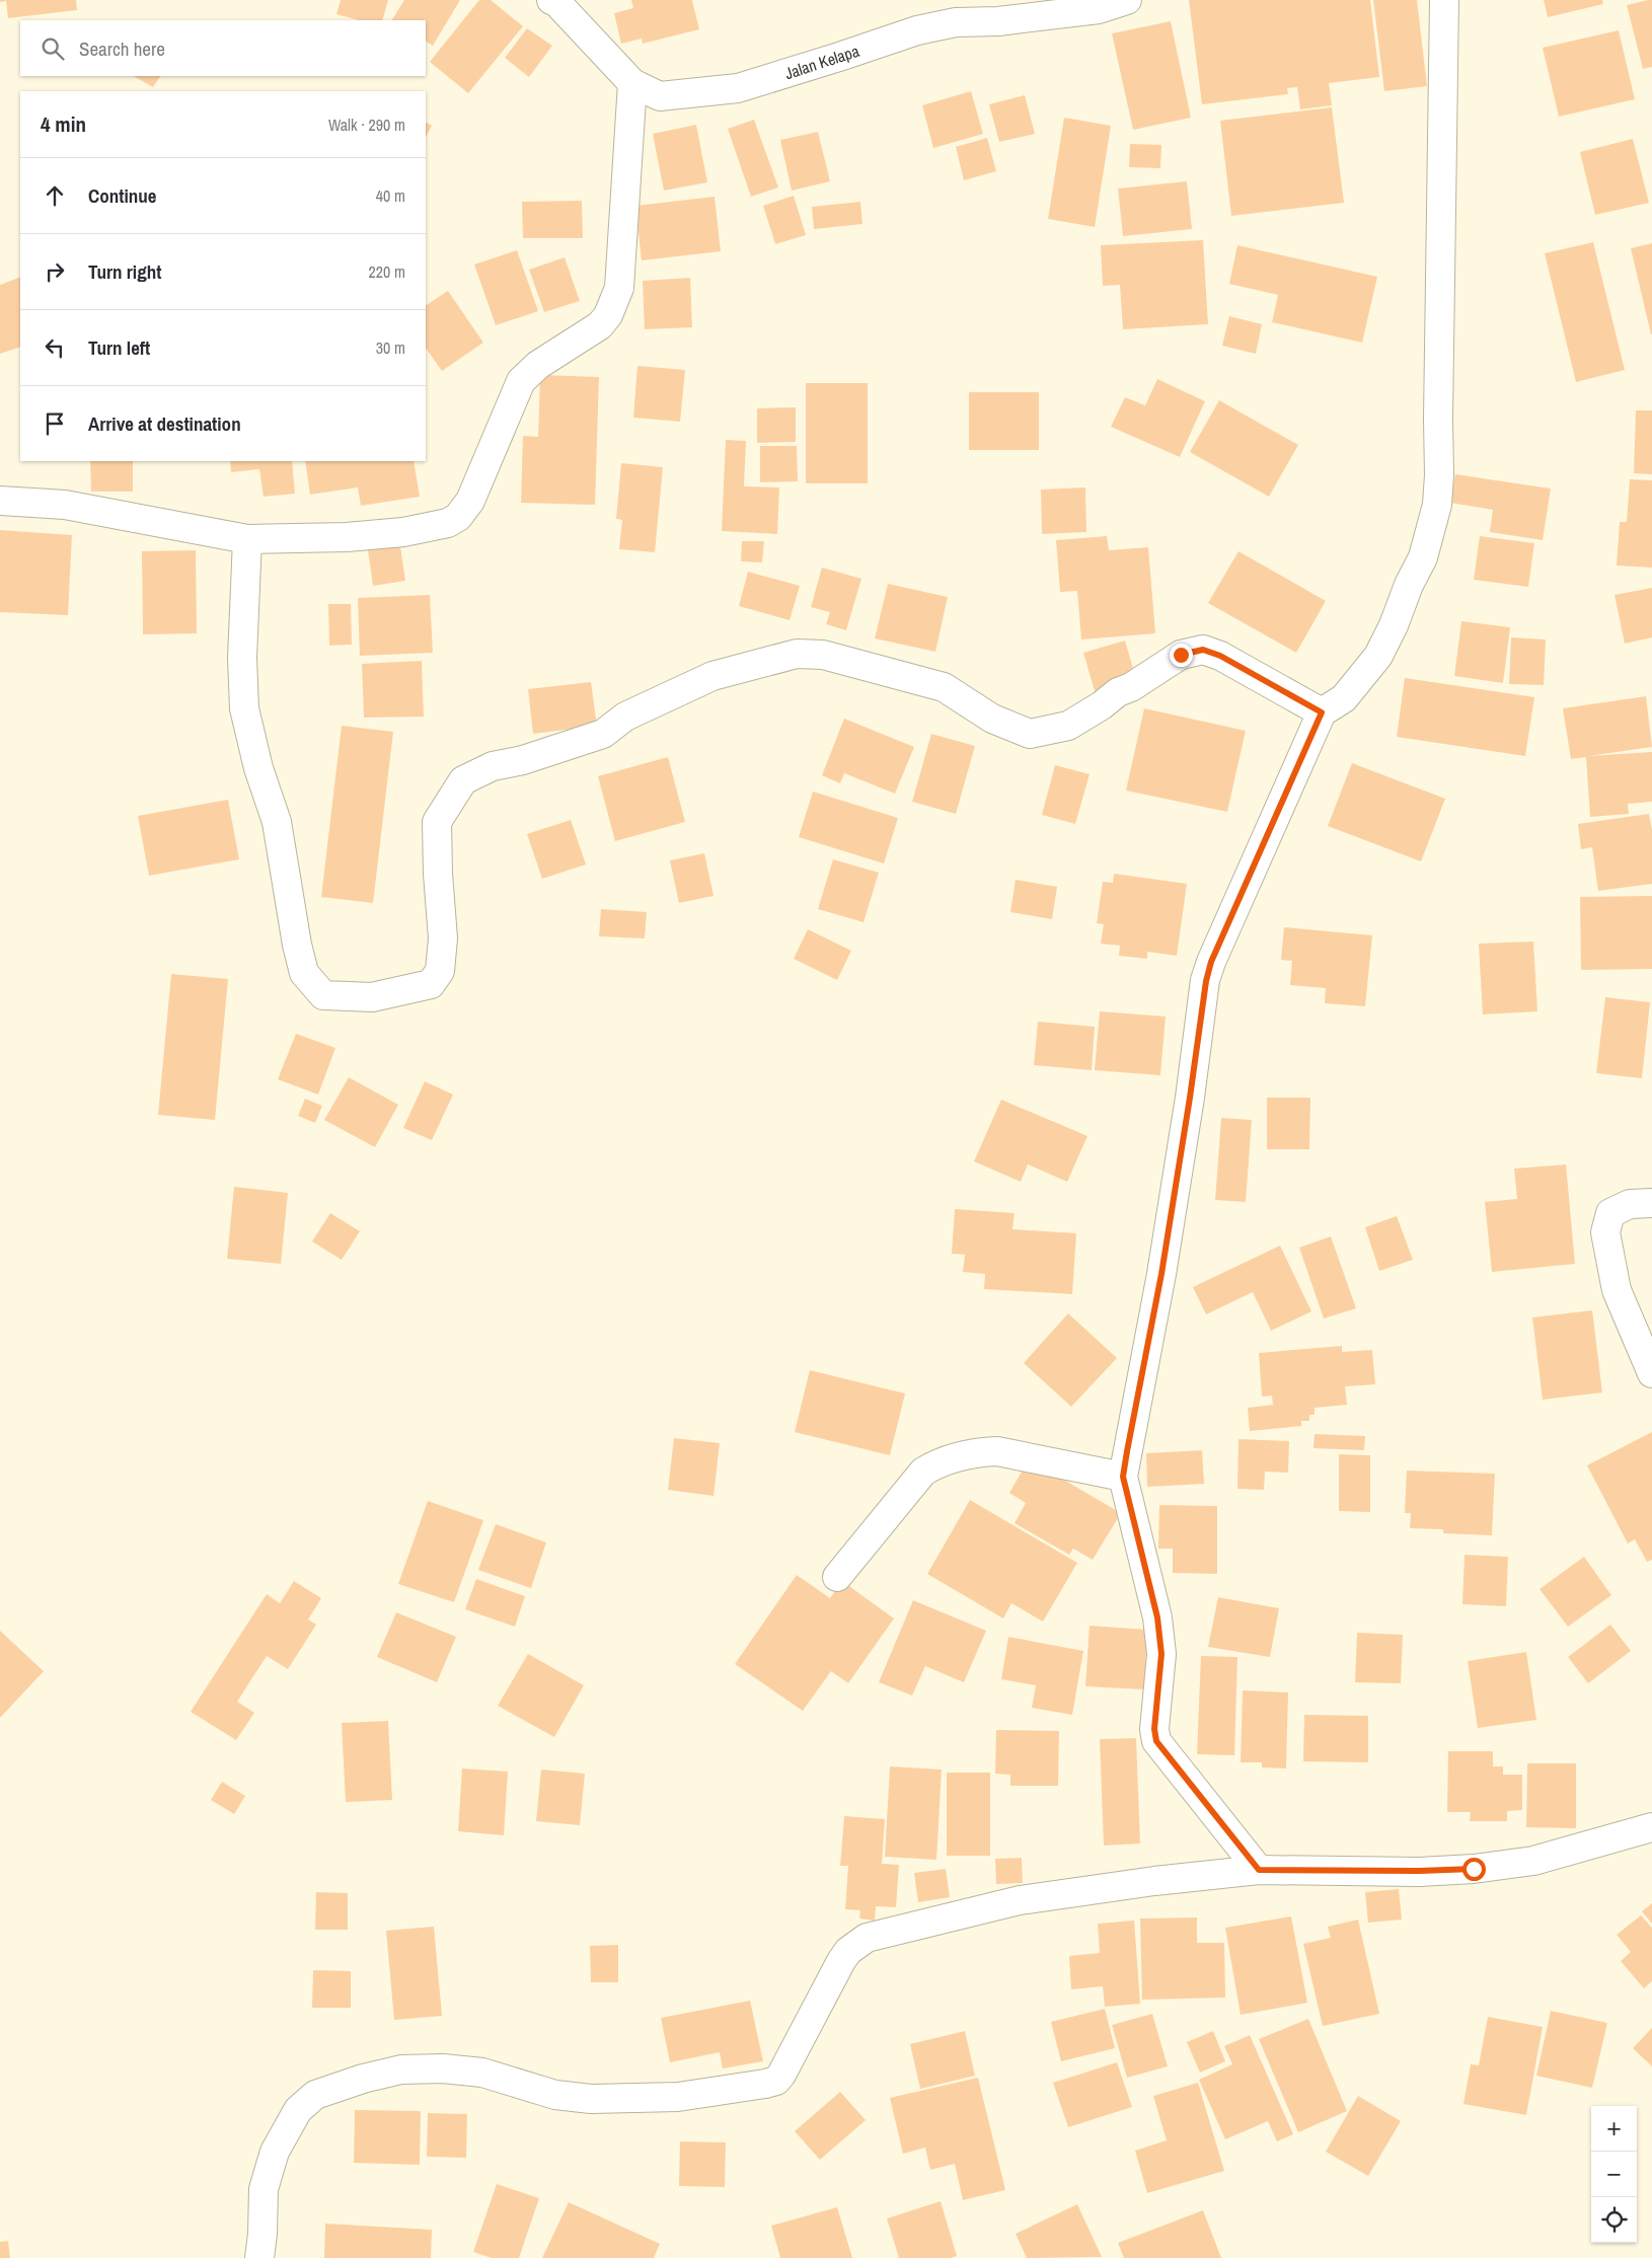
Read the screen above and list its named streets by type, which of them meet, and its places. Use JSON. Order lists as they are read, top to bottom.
{
  "streets": {
    "street": ["Jalan Kelapa"]
  },
  "page": {
    "search": "Search here",
    "heading": ["4 min", "Walk · 290 m"],
    "list": [
      ["Continue", "40 m"],
      ["Turn right", "220 m"],
      ["Turn left", "30 m"],
      "Arrive at destination"
    ],
    "map_buttons": ["+", "−"]
  }
}
